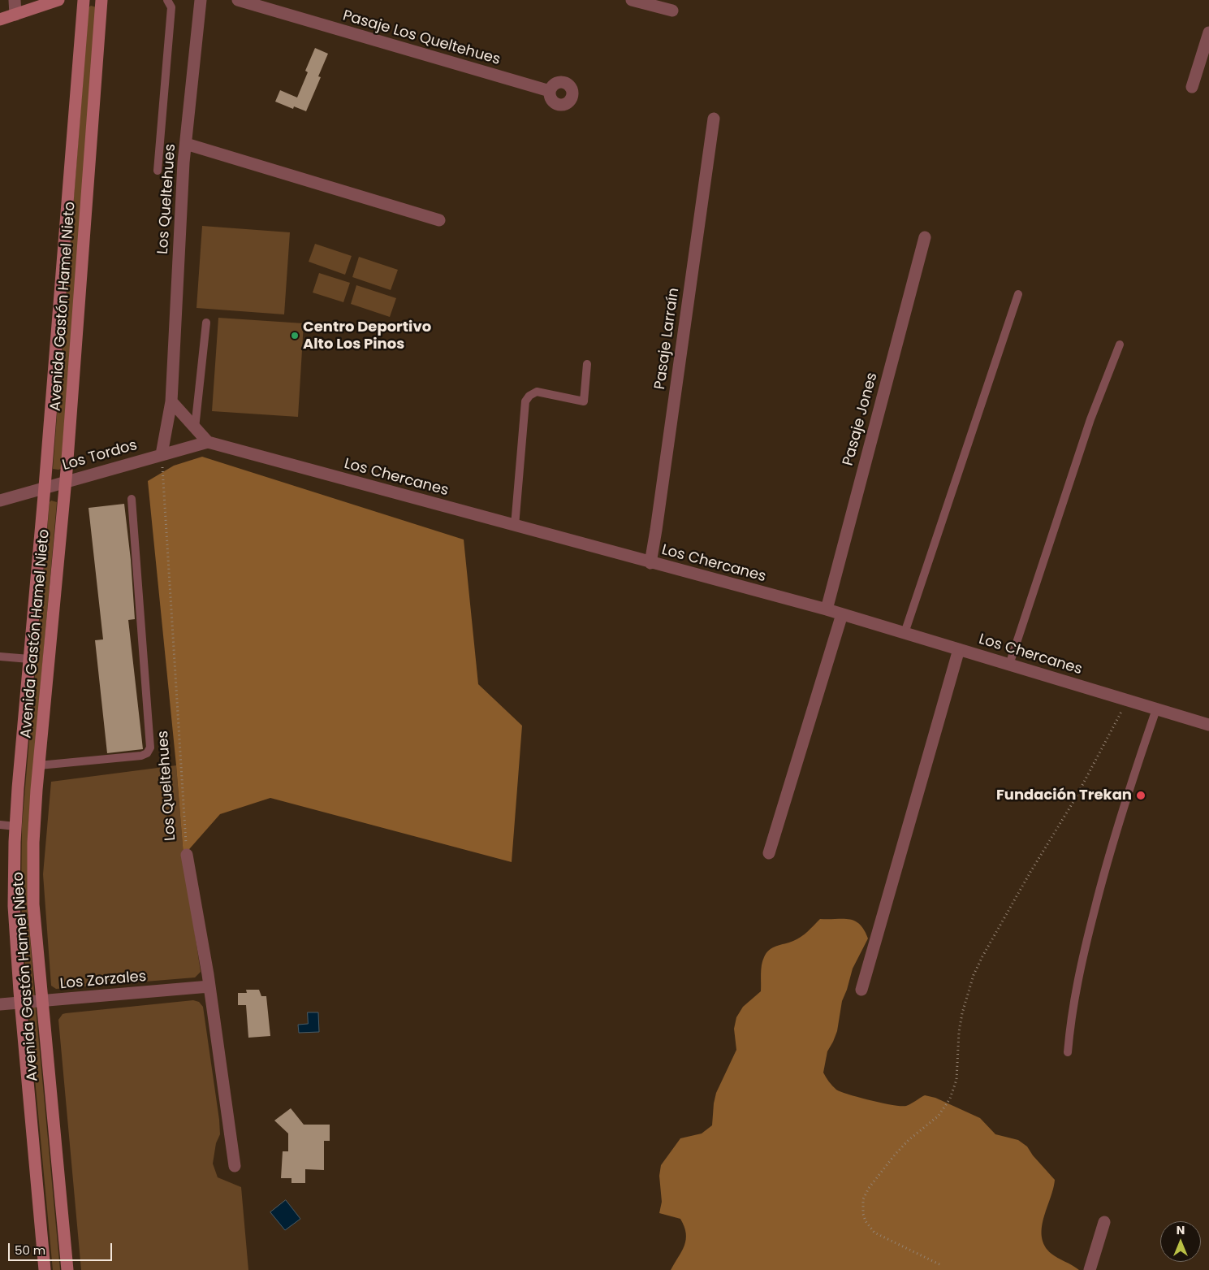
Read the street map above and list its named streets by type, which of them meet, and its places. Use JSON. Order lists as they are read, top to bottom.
{
  "streets": {
    "main road": ["Avenida Gastón Hamel Nieto"],
    "street": [
      "Pasaje Los Queltehues",
      "Los Queltehues",
      "Pasaje Larraín",
      "Pasaje Jones",
      "Los Tordos",
      "Los Chercanes",
      "Los Zorzales"
    ]
  },
  "crossings": [
    ["Los Queltehues", "Los Tordos"],
    ["Los Queltehues", "Los Zorzales"],
    ["Avenida Gastón Hamel Nieto", "Los Tordos"],
    ["Avenida Gastón Hamel Nieto", "Los Zorzales"],
    ["Pasaje Larraín", "Los Chercanes"],
    ["Pasaje Jones", "Los Chercanes"],
    ["Los Tordos", "Los Chercanes"]
  ],
  "places": ["Centro Deportivo Alto Los Pinos", "Fundación Trekan"],
  "scale_bar": "50 m",
  "north": "top"
}
